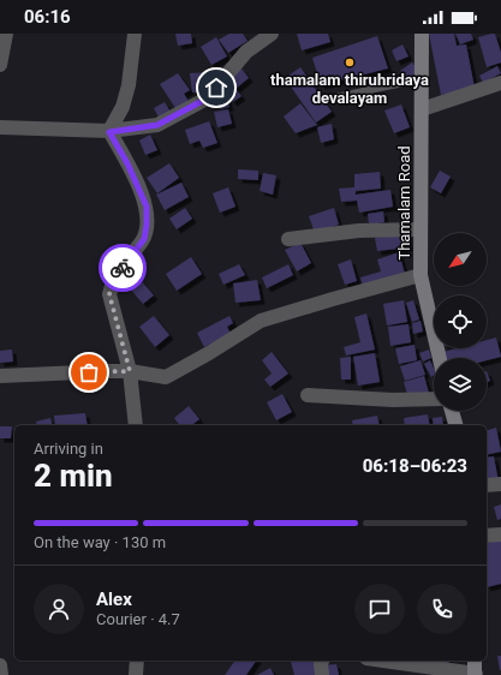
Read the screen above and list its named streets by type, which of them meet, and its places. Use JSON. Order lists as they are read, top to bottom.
{
  "streets": {
    "street": ["Thamalam Road"]
  },
  "places": ["thamalam thiruhridaya devalayam"],
  "north": "bottom left",
  "page": {
    "status": "06:16",
    "heading": ["2 min", "Arriving in", "06:18–06:23"],
    "panel": ["Alex", "Courier · 4.7"],
    "bar": "On the way · 130 m"
  }
}
